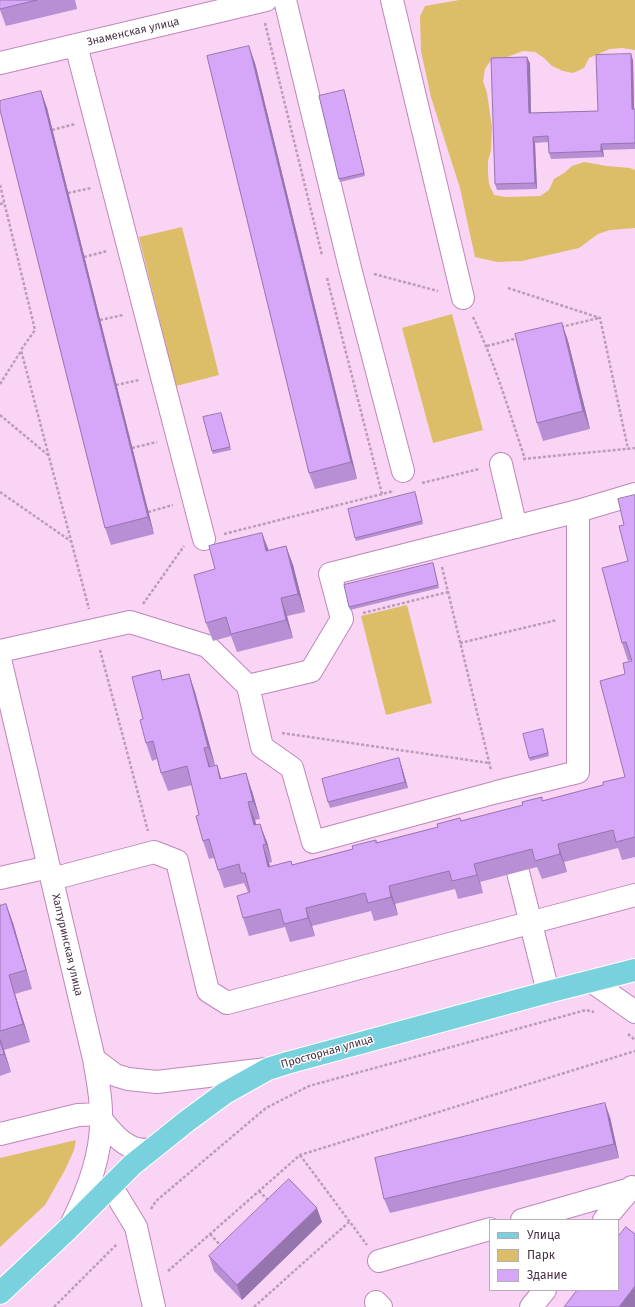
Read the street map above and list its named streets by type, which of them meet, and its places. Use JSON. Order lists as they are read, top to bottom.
{
  "streets": {
    "main road": ["Просторная улица"],
    "street": ["Знаменская улица", "Халтуринская улица"]
  },
  "crossings": [
    ["Халтуринская улица", "Просторная улица"]
  ],
  "legend": ["Улица", "Парк", "Здание"]
}
